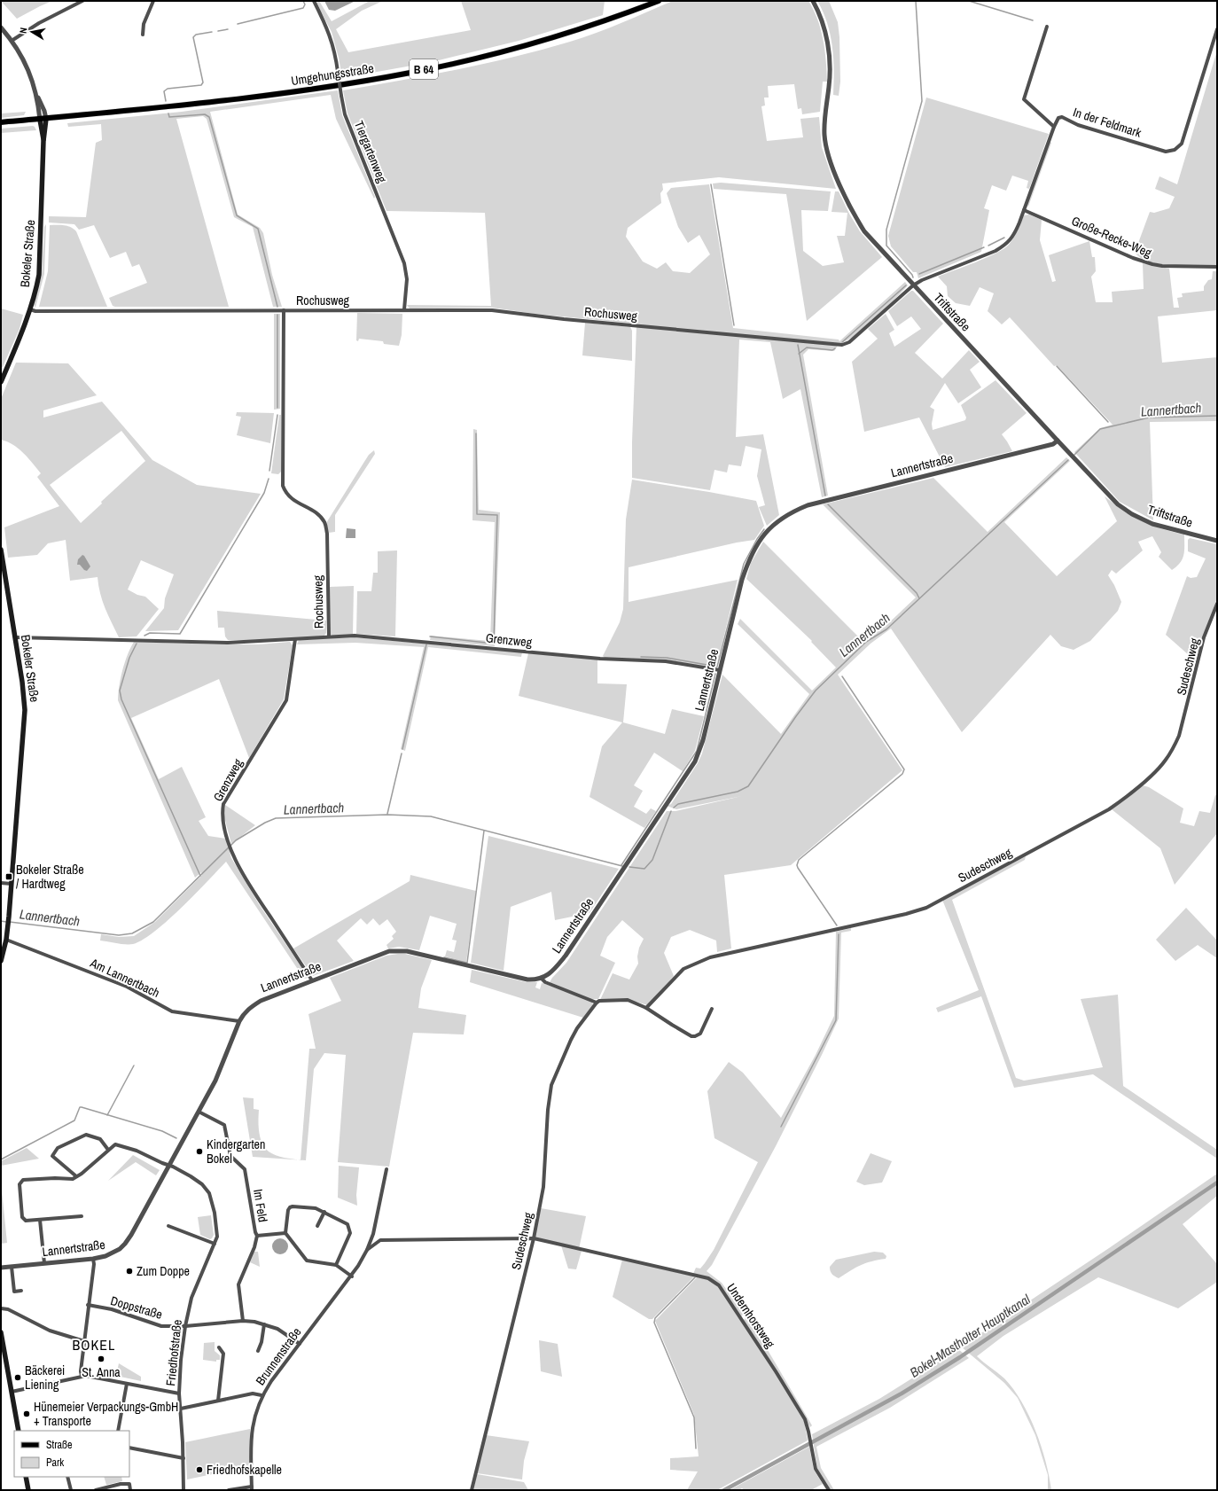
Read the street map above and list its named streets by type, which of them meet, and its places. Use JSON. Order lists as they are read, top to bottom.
{
  "streets": {
    "main road": ["B 64", "Umgehungsstraße", "Bokeler Straße"],
    "street": [
      "In der Feldmark",
      "Tiergartenweg",
      "Große-Recke-Weg",
      "Rochusweg",
      "Triftstraße",
      "Lannertstraße",
      "Grenzweg",
      "Sudeschweg",
      "Am Lannertbach",
      "Im Feld",
      "Doppstraße",
      "Undernhorstweg",
      "Friedhofstraße",
      "Brunnenstraße"
    ]
  },
  "crossings": [
    ["Umgehungsstraße", "Bokeler Straße"],
    ["In der Feldmark", "Große-Recke-Weg"],
    ["In der Feldmark", "Rochusweg"],
    ["In der Feldmark", "Triftstraße"],
    ["Tiergartenweg", "Rochusweg"],
    ["Bokeler Straße", "Rochusweg"],
    ["Bokeler Straße", "Grenzweg"],
    ["Bokeler Straße", "Am Lannertbach"],
    ["Rochusweg", "Triftstraße"],
    ["Rochusweg", "Grenzweg"],
    ["Triftstraße", "Lannertstraße"],
    ["Lannertstraße", "Grenzweg"],
    ["Lannertstraße", "Am Lannertbach"],
    ["Lannertstraße", "Im Feld"],
    ["Lannertstraße", "Friedhofstraße"],
    ["Sudeschweg", "Undernhorstweg"],
    ["Im Feld", "Doppstraße"],
    ["Doppstraße", "Friedhofstraße"],
    ["Doppstraße", "Brunnenstraße"]
  ],
  "districts": ["BOKEL"],
  "water": ["Lannertbach", "Bokel-Mastholter Hauptkanal"],
  "places": {
    "transit": ["Bokeler Straße / Hardtweg"],
    "other": [
      "Kindergarten Bokel",
      "Zum Doppe",
      "St. Anna",
      "Bäckerei Liening",
      "Hünemeier Verpackungs-GmbH + Transporte",
      "Friedhofskapelle"
    ]
  },
  "legend": ["Straße", "Park"],
  "north": "left"
}
